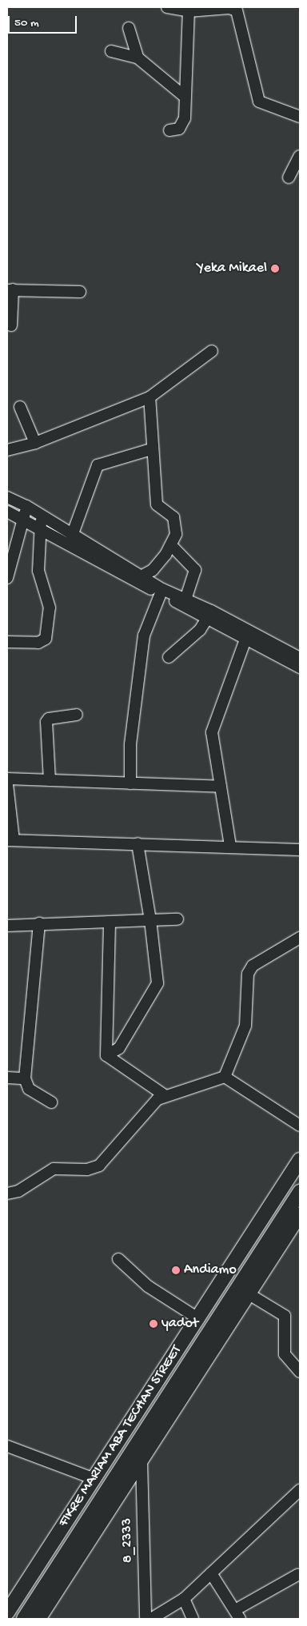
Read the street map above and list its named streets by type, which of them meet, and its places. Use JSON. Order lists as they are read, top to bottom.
{
  "streets": {
    "main road": ["FIKRE MARIAM ABA TECHAN STREET"],
    "street": ["8_2333"]
  },
  "places": ["Yeka Mikael", "Andiamo", "yadot"],
  "scale_bar": "50 m"
}
